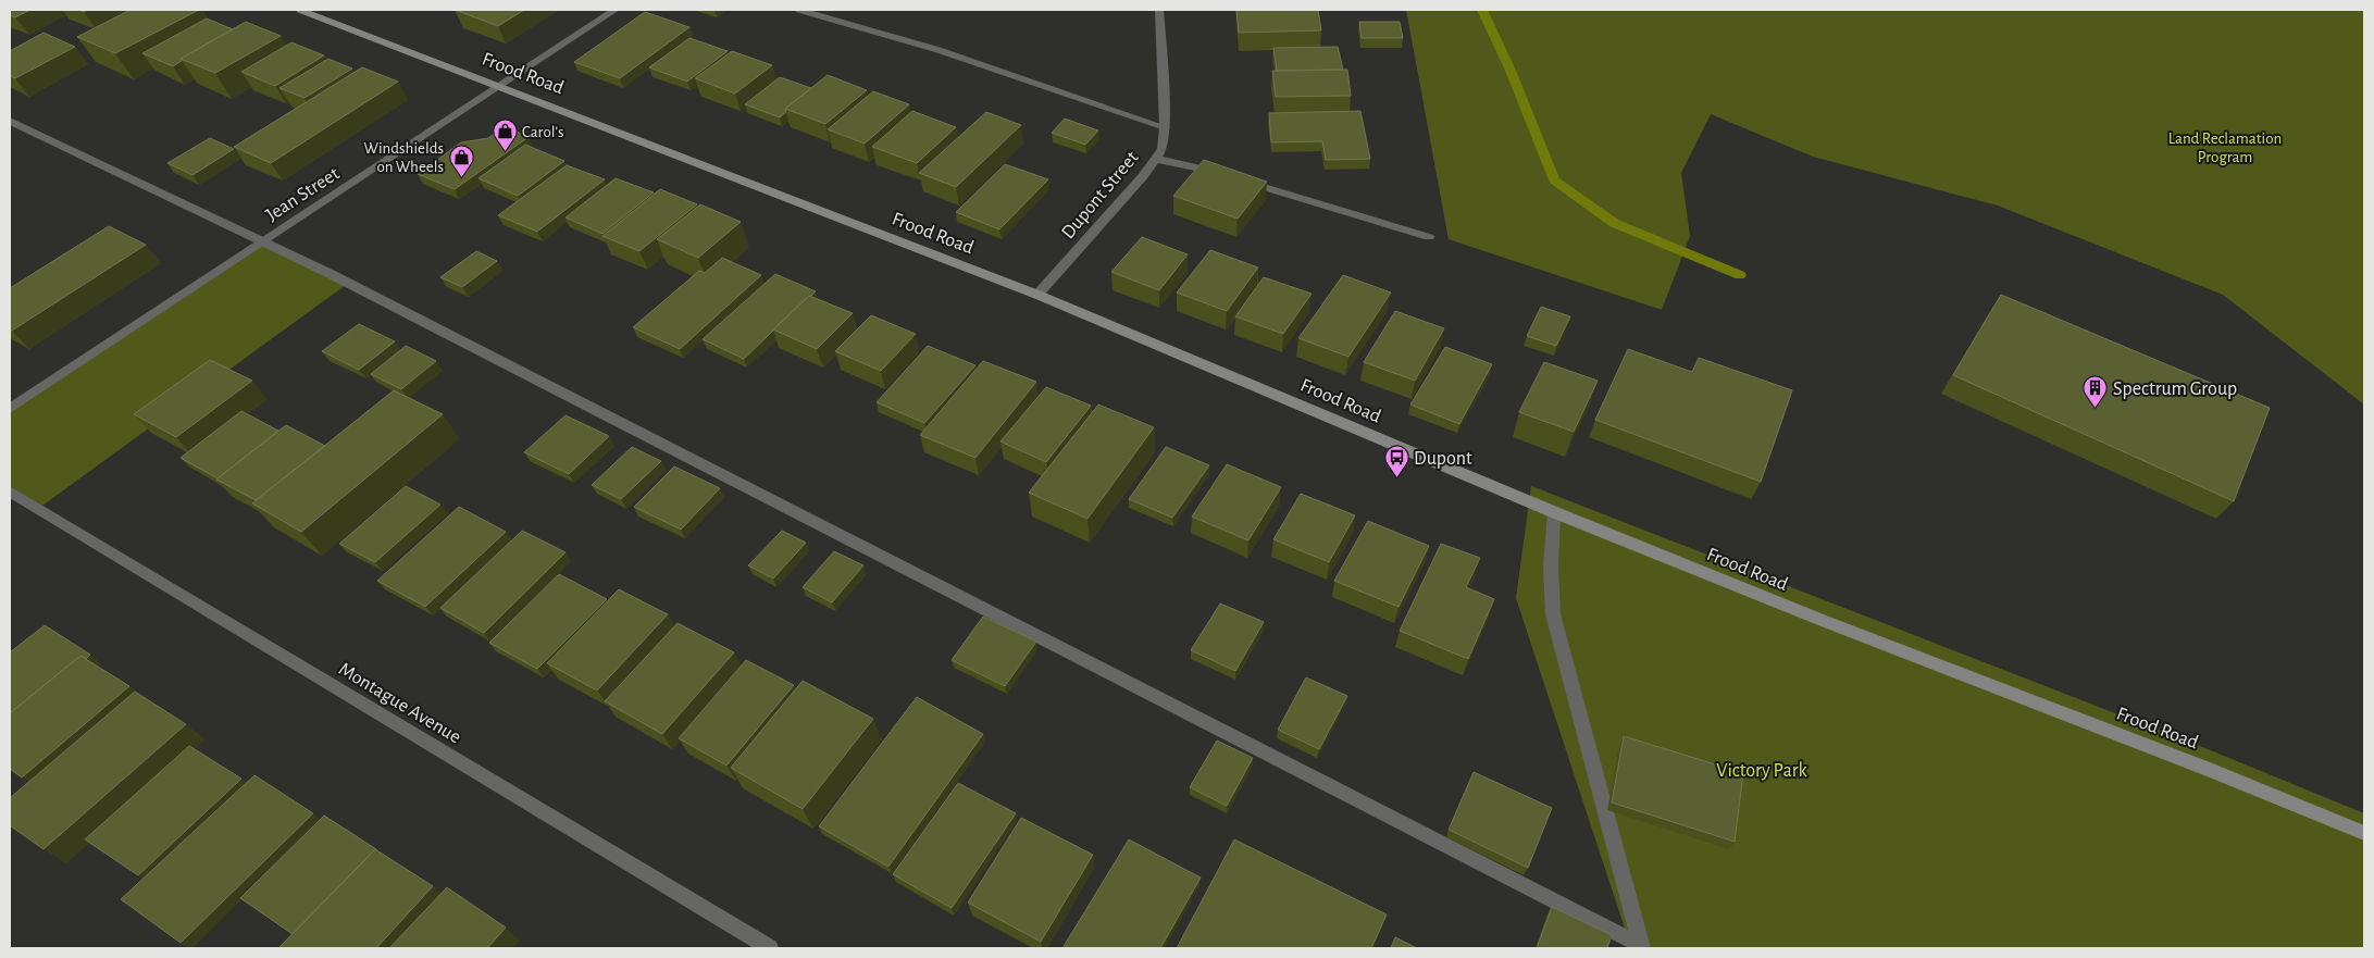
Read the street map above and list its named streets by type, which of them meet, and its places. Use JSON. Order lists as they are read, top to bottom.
{
  "streets": {
    "street": [
      "Frood Road",
      "Jean Street",
      "Dupont Street",
      "Montague Avenue"
    ]
  },
  "crossings": [
    ["Frood Road", "Jean Street"],
    ["Frood Road", "Dupont Street"]
  ],
  "parks": ["Land Reclamation Program", "Victory Park"],
  "places": {
    "shop": ["Carol's", "Windshields on Wheels"],
    "building": ["Spectrum Group"],
    "bus stop": ["Dupont"]
  }
}
